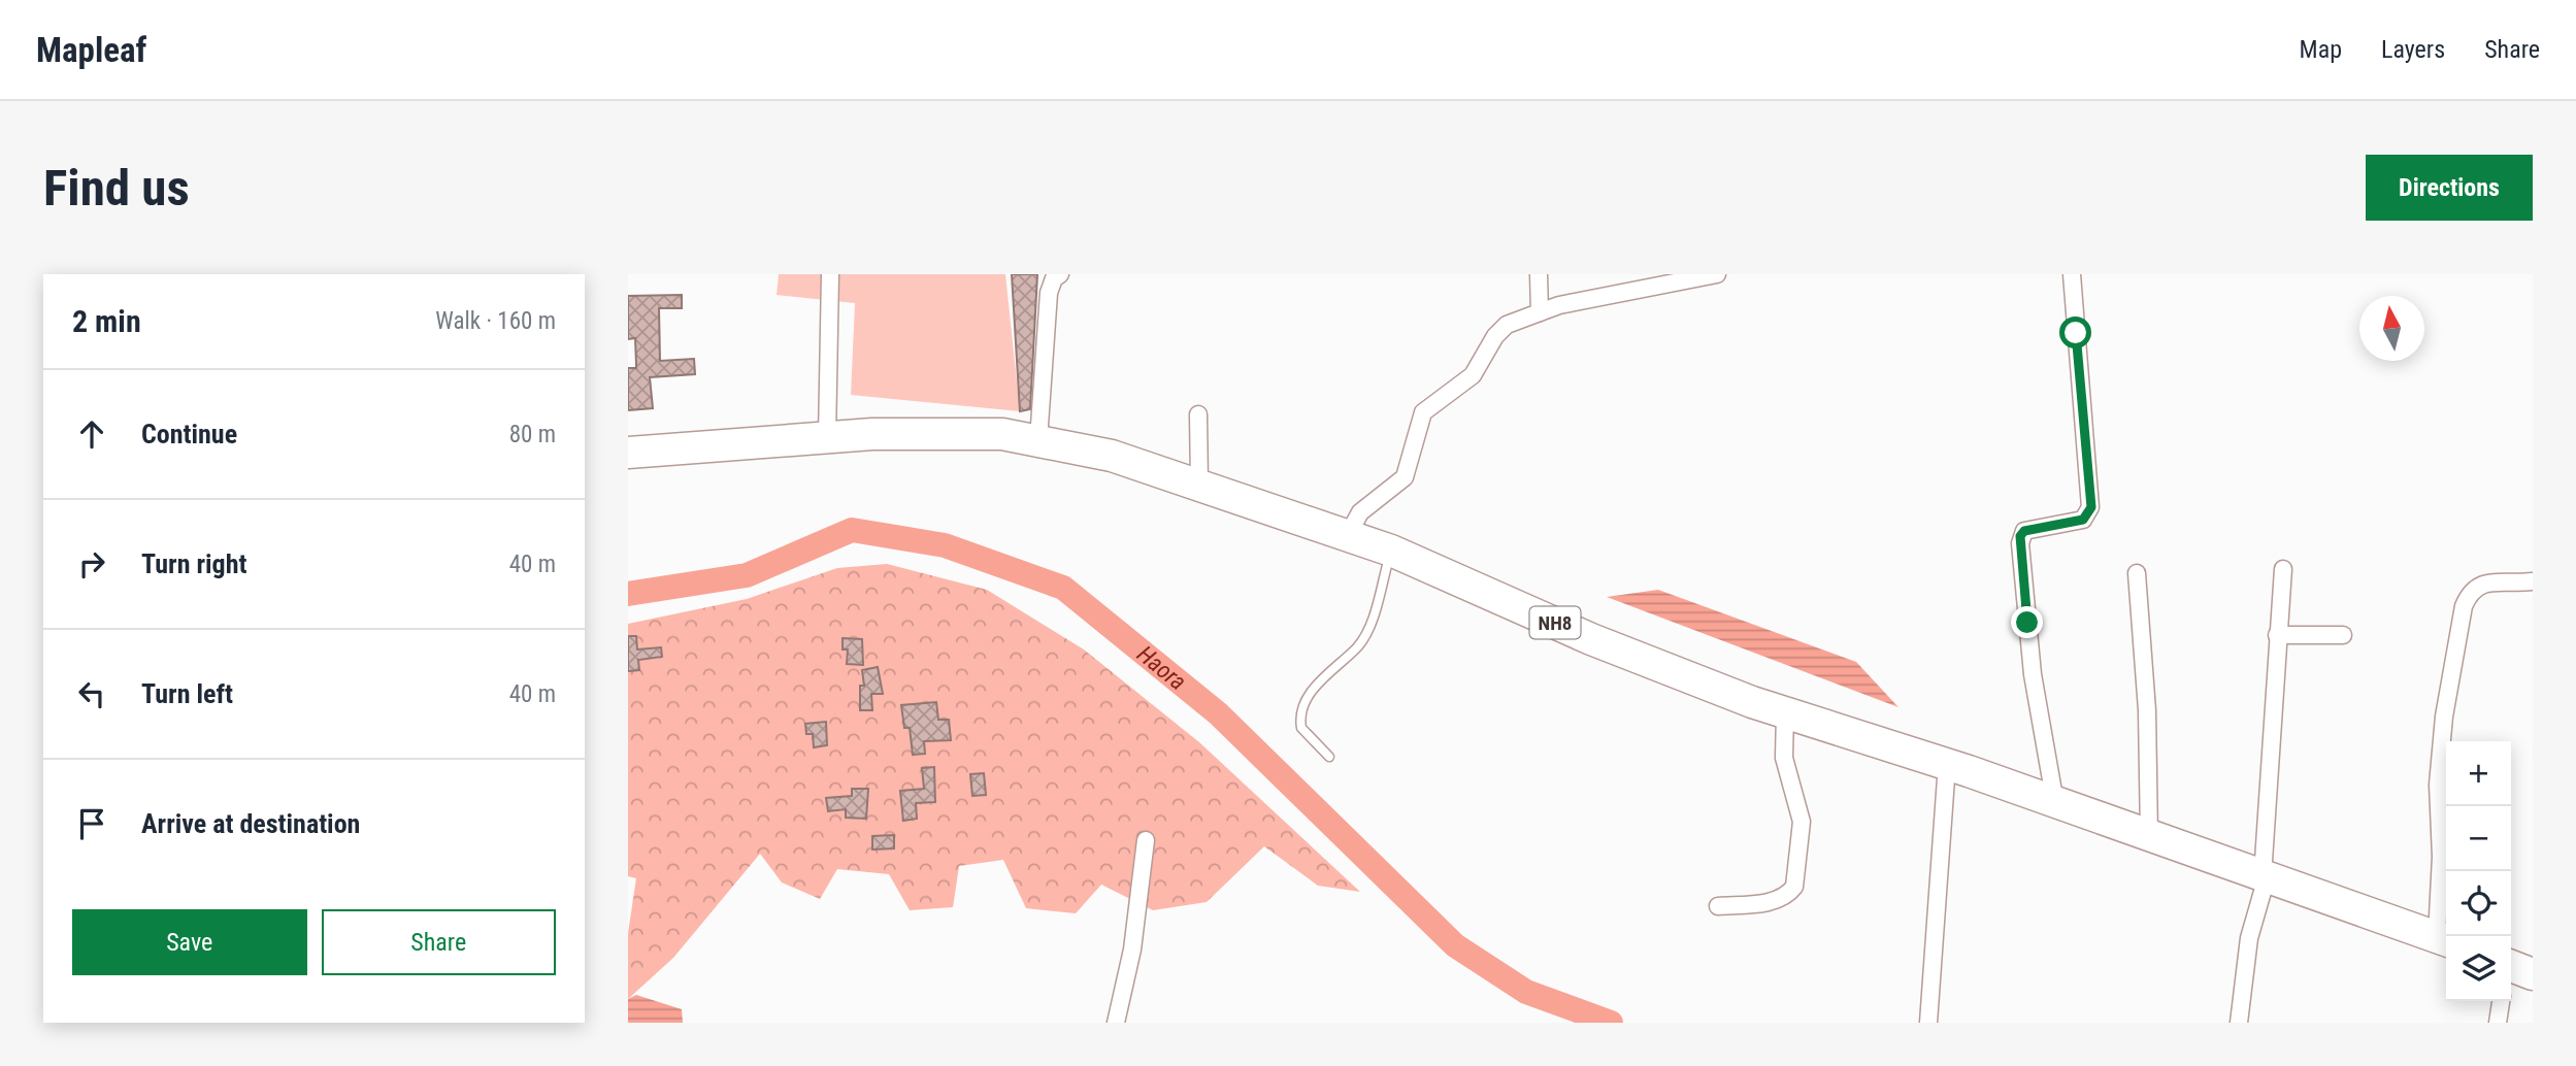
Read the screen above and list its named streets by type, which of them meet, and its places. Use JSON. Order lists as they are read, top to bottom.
{
  "streets": {
    "highway": ["NH8"]
  },
  "water": ["Haora"],
  "north": "top",
  "page": {
    "header": "Mapleaf",
    "nav": ["Map", "Layers", "Share"],
    "buttons": [
      "Directions",
      ["Save", "Share"]
    ],
    "title": "Find us",
    "heading": ["2 min", "Walk · 160 m"],
    "list": [
      ["Continue", "80 m"],
      ["Turn right", "40 m"],
      ["Turn left", "40 m"],
      "Arrive at destination"
    ],
    "map_buttons": ["+", "−"]
  }
}
